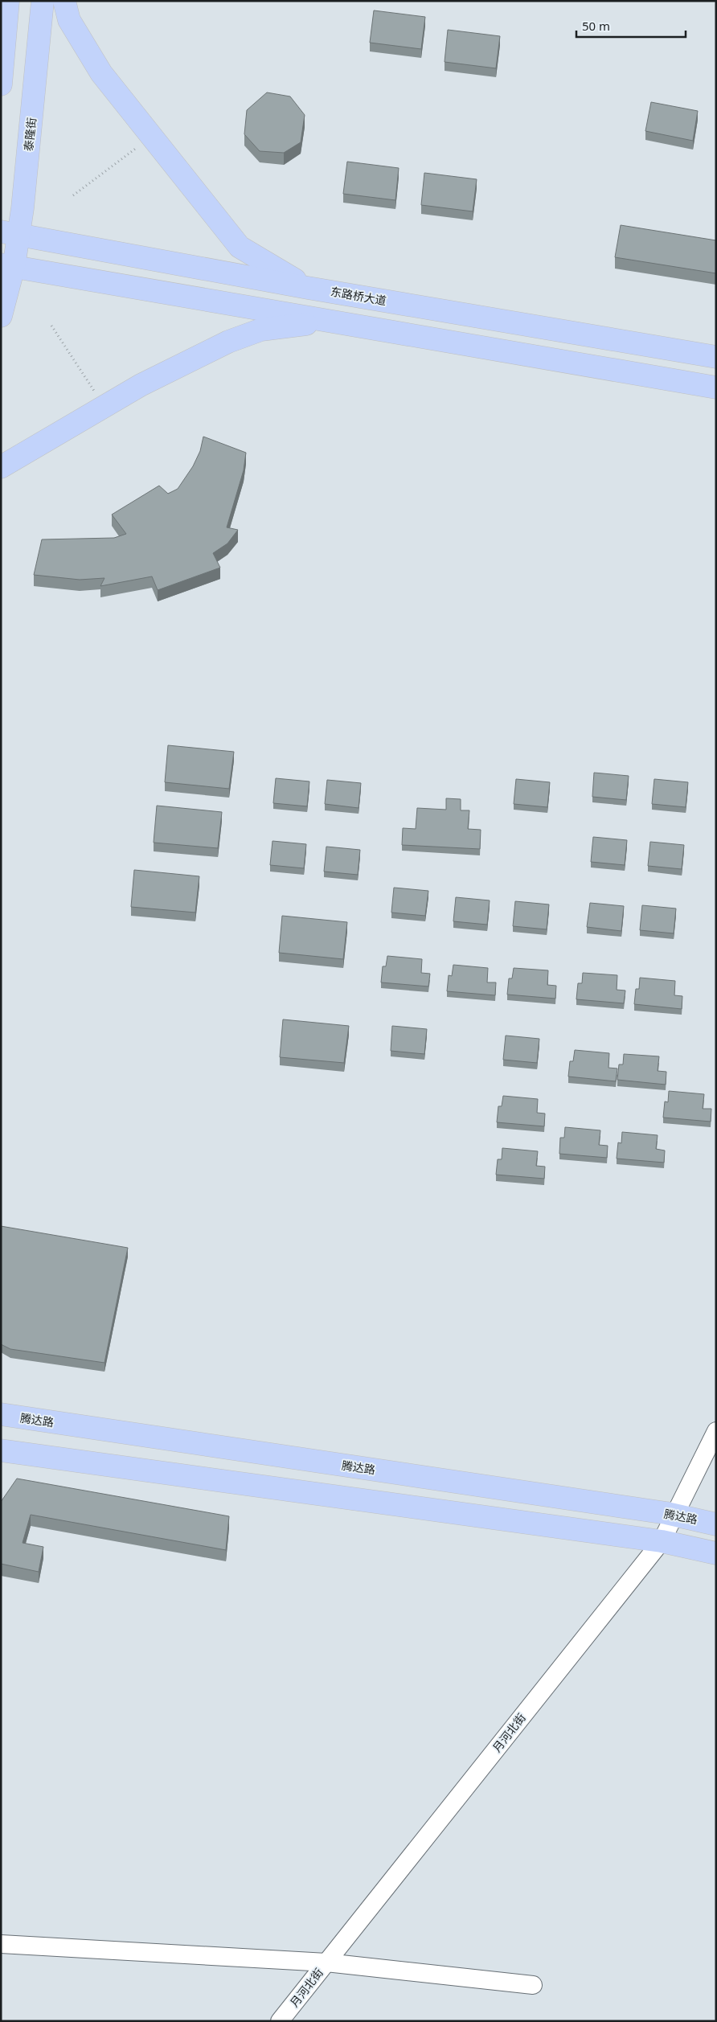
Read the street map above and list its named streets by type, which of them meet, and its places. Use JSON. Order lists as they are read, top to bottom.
{
  "streets": {
    "main road": ["泰隆街", "东路桥大道", "腾达路"],
    "street": ["月河北街"]
  },
  "crossings": [
    ["泰隆街", "东路桥大道"],
    ["腾达路", "月河北街"]
  ],
  "scale_bar": "50 m"
}
